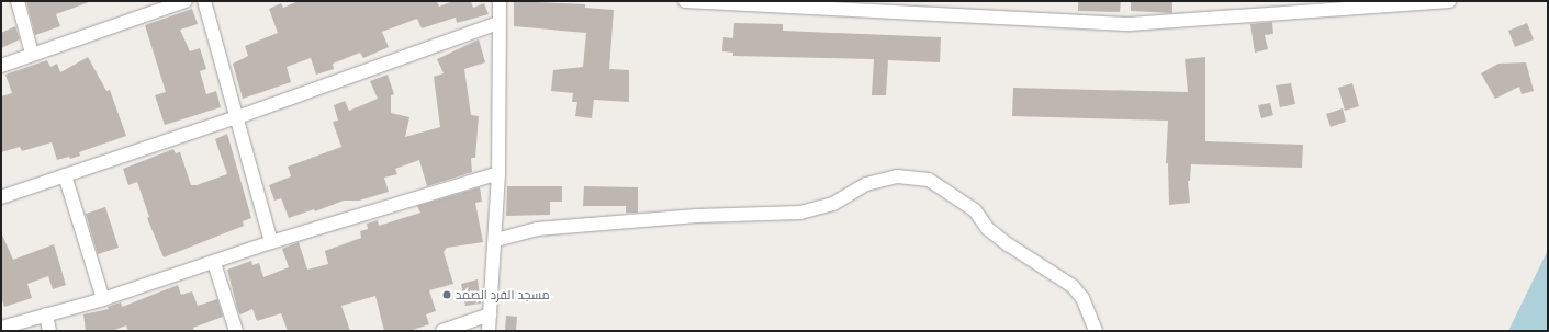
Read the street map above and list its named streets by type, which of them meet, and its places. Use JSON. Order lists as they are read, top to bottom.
{
  "places": ["مسجد الفرد الصمد"]
}
